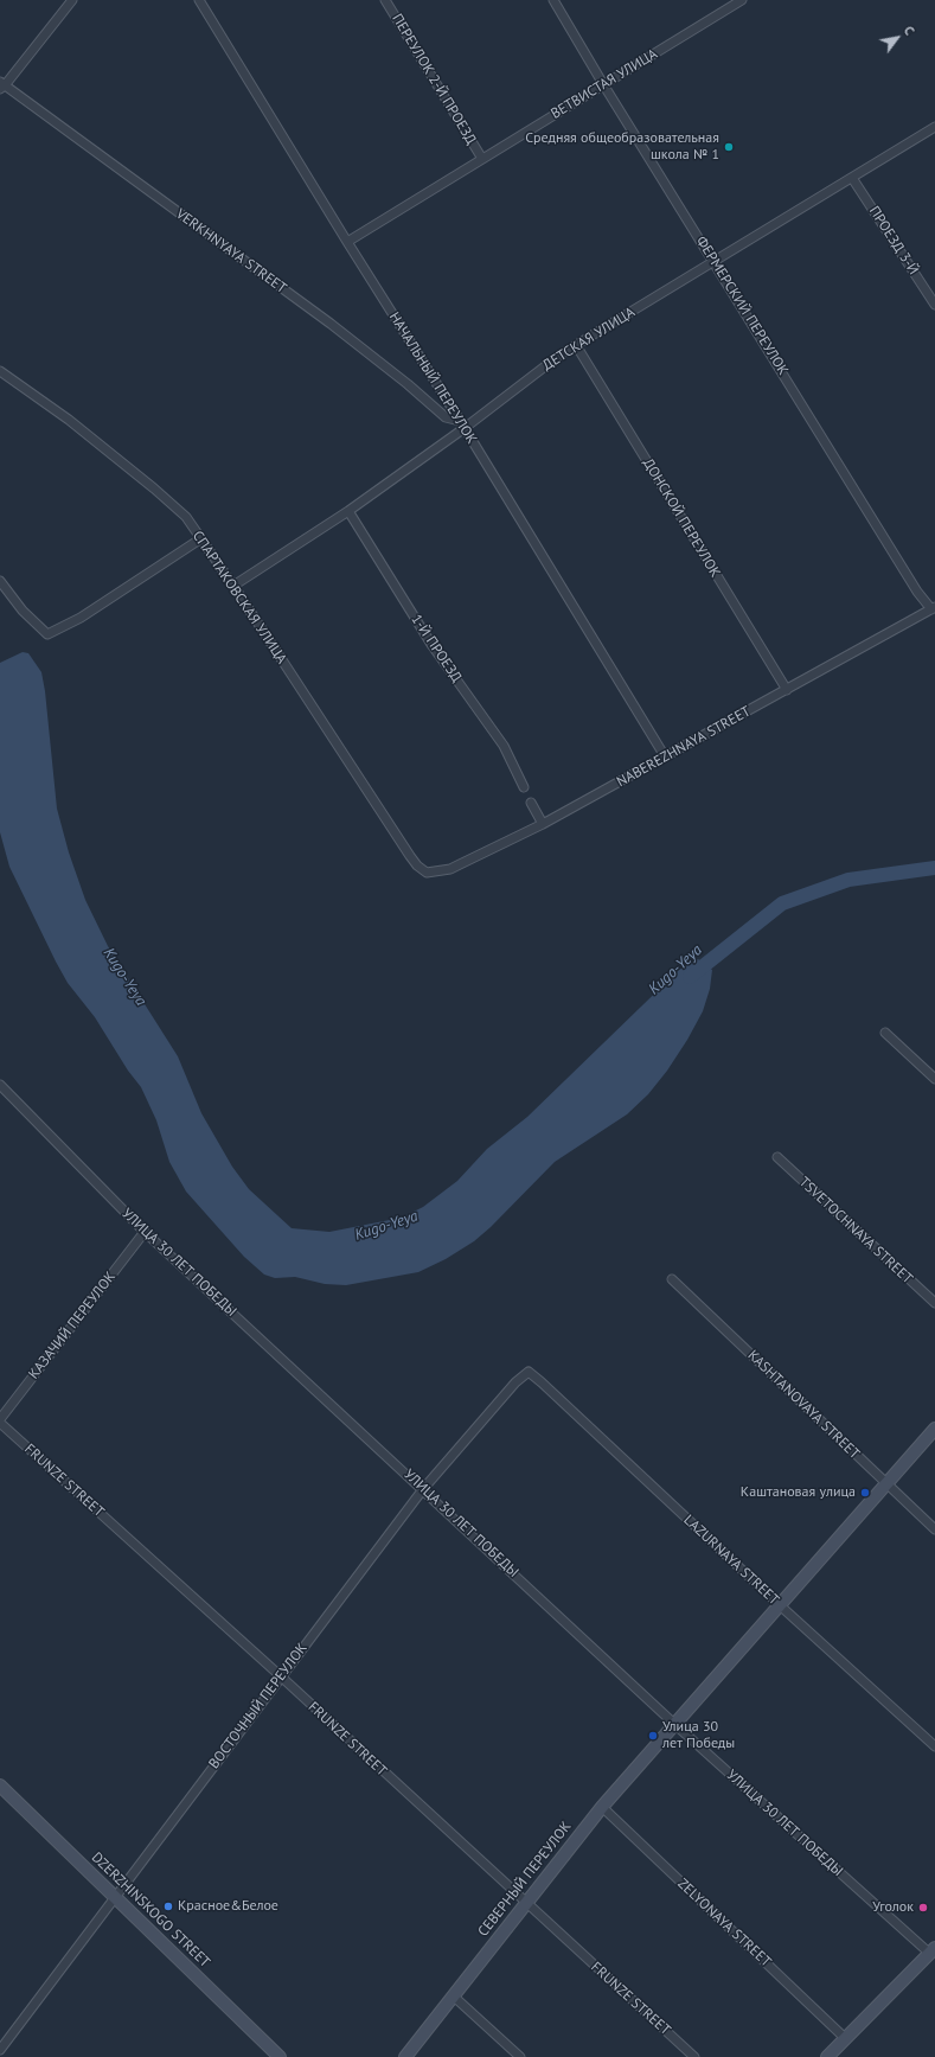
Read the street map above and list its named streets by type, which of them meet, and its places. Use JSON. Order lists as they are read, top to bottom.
{
  "streets": {
    "street": [
      "ПЕРЕУЛОК 2-Й ПРОЕЗД",
      "ВЕТВИСТАЯ УЛИЦА",
      "ПРОЕЗД 3-Й",
      "VERKHNYAYA STREET",
      "ФЕРМЕРСКИЙ ПЕРЕУЛОК",
      "ДЕТСКАЯ УЛИЦА",
      "НАЧАЛЬНЫЙ ПЕРЕУЛОК",
      "ДОНСКОЙ ПЕРЕУЛОК",
      "СПАРТАКОВСКАЯ УЛИЦА",
      "1-Й ПРОЕЗД",
      "NABEREZHNAYA STREET",
      "TSVETOCHNAYA STREET",
      "УЛИЦА 30 ЛЕТ ПОБЕДЫ",
      "КАЗАЧИЙ ПЕРЕУЛОК",
      "KASHTANOVAYA STREET",
      "FRUNZE STREET",
      "LAZURNAYA STREET",
      "ВОСТОЧНЫЙ ПЕРЕУЛОК",
      "СЕВЕРНЫЙ ПЕРЕУЛОК",
      "DZERZHINSKOGO STREET",
      "ZELYONAYA STREET"
    ]
  },
  "crossings": [
    ["ПЕРЕУЛОК 2-Й ПРОЕЗД", "ВЕТВИСТАЯ УЛИЦА"],
    ["ВЕТВИСТАЯ УЛИЦА", "ФЕРМЕРСКИЙ ПЕРЕУЛОК"],
    ["ВЕТВИСТАЯ УЛИЦА", "НАЧАЛЬНЫЙ ПЕРЕУЛОК"],
    ["ПРОЕЗД 3-Й", "ДЕТСКАЯ УЛИЦА"],
    ["VERKHNYAYA STREET", "ДЕТСКАЯ УЛИЦА"],
    ["VERKHNYAYA STREET", "НАЧАЛЬНЫЙ ПЕРЕУЛОК"],
    ["ФЕРМЕРСКИЙ ПЕРЕУЛОК", "ДЕТСКАЯ УЛИЦА"],
    ["ФЕРМЕРСКИЙ ПЕРЕУЛОК", "NABEREZHNAYA STREET"],
    ["ДЕТСКАЯ УЛИЦА", "НАЧАЛЬНЫЙ ПЕРЕУЛОК"],
    ["ДЕТСКАЯ УЛИЦА", "ДОНСКОЙ ПЕРЕУЛОК"],
    ["ДЕТСКАЯ УЛИЦА", "СПАРТАКОВСКАЯ УЛИЦА"],
    ["ДЕТСКАЯ УЛИЦА", "1-Й ПРОЕЗД"],
    ["НАЧАЛЬНЫЙ ПЕРЕУЛОК", "NABEREZHNAYA STREET"],
    ["ДОНСКОЙ ПЕРЕУЛОК", "NABEREZHNAYA STREET"],
    ["СПАРТАКОВСКАЯ УЛИЦА", "NABEREZHNAYA STREET"],
    ["УЛИЦА 30 ЛЕТ ПОБЕДЫ", "КАЗАЧИЙ ПЕРЕУЛОК"],
    ["УЛИЦА 30 ЛЕТ ПОБЕДЫ", "ВОСТОЧНЫЙ ПЕРЕУЛОК"],
    ["УЛИЦА 30 ЛЕТ ПОБЕДЫ", "СЕВЕРНЫЙ ПЕРЕУЛОК"],
    ["КАЗАЧИЙ ПЕРЕУЛОК", "FRUNZE STREET"],
    ["KASHTANOVAYA STREET", "СЕВЕРНЫЙ ПЕРЕУЛОК"],
    ["FRUNZE STREET", "ВОСТОЧНЫЙ ПЕРЕУЛОК"],
    ["FRUNZE STREET", "СЕВЕРНЫЙ ПЕРЕУЛОК"],
    ["LAZURNAYA STREET", "ВОСТОЧНЫЙ ПЕРЕУЛОК"],
    ["LAZURNAYA STREET", "СЕВЕРНЫЙ ПЕРЕУЛОК"],
    ["ВОСТОЧНЫЙ ПЕРЕУЛОК", "DZERZHINSKOGO STREET"],
    ["СЕВЕРНЫЙ ПЕРЕУЛОК", "ZELYONAYA STREET"]
  ],
  "water": ["Kugo-Yeya"],
  "places": [
    "Средняя общеобразовательная школа № 1",
    "Каштановая улица",
    "Улица 30 лет Победы",
    "Красное&Белое",
    "Уголок"
  ],
  "north": "top right"
}
